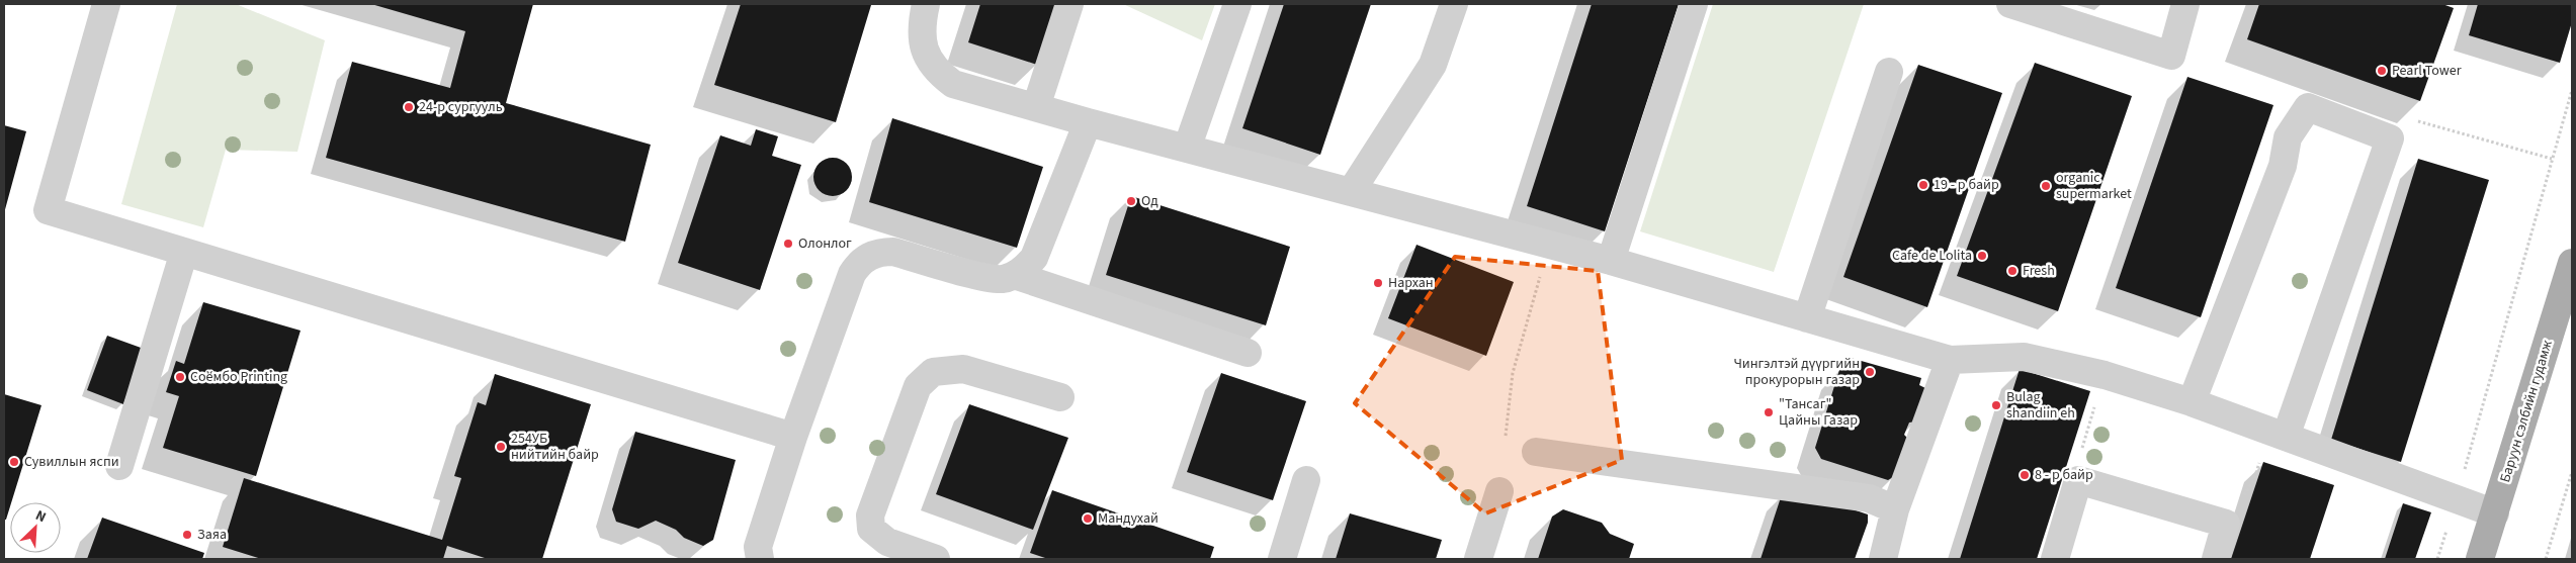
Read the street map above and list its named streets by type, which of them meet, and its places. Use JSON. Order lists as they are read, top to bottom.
{
  "streets": {
    "main road": ["Баруун сэлбийн гудамж"]
  },
  "places": [
    "Pearl Tower",
    "24-р сургууль",
    "19 - р байр",
    "organic supermarket",
    "Од",
    "Олонлог",
    "Cafe de Lolita",
    "Fresh",
    "Нархан",
    "Чингэлтэй дүүргийн прокурорын газар",
    "Соёмбо Printing",
    "Bulag shandiin eh",
    "\"Тансаг\" Цайны Газар",
    "254УБ нийтийн байр",
    "Сувиллын яспи",
    "8 - р байр",
    "Мандухай",
    "Заяа"
  ],
  "north": "top right"
}
